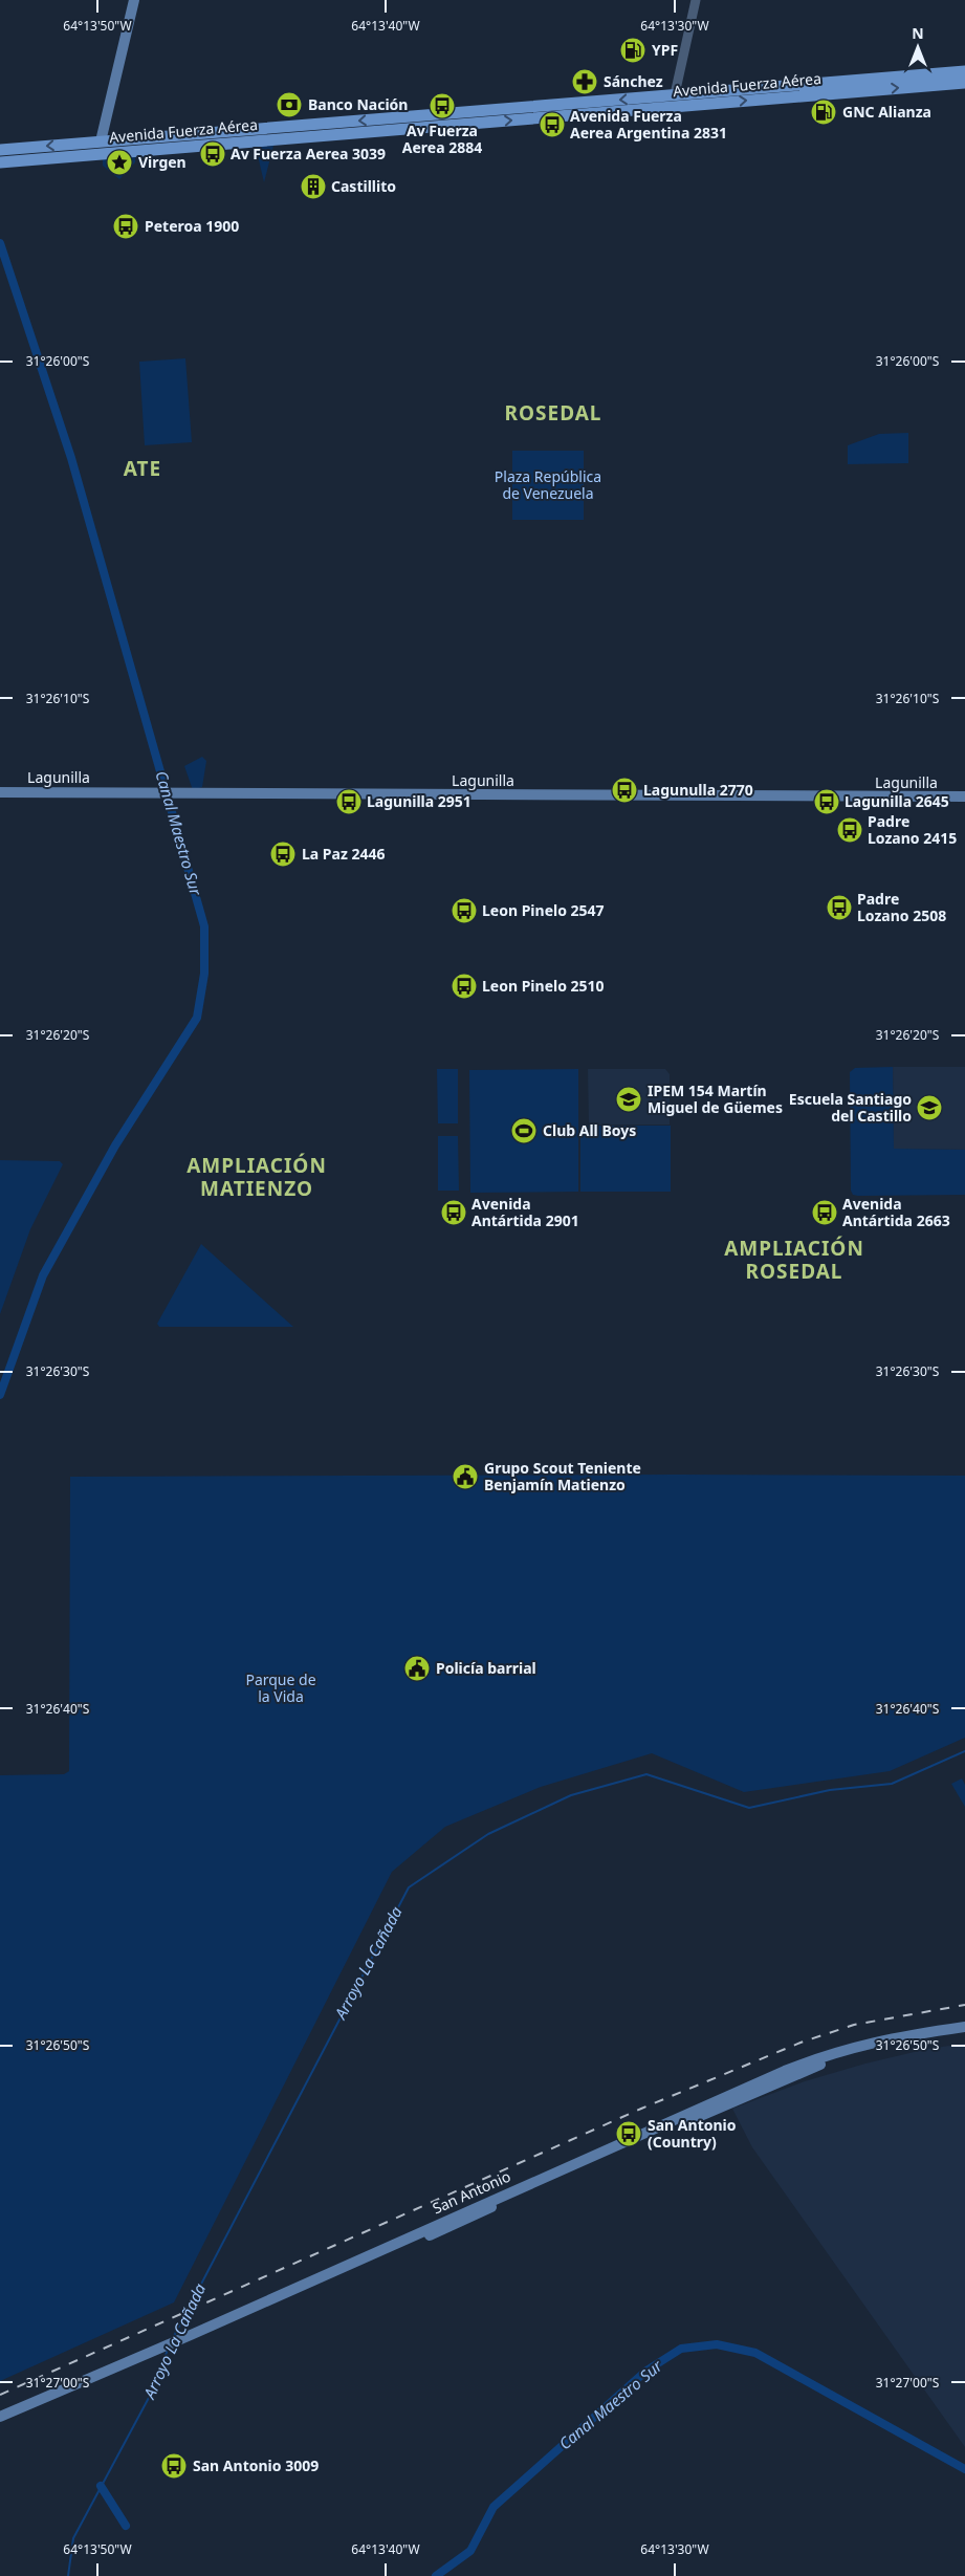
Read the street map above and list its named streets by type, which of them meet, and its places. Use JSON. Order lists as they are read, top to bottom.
{
  "streets": {
    "main road": ["Avenida Fuerza Aérea", "Lagunilla", "San Antonio"]
  },
  "districts": [
    "ROSEDAL",
    "ATE",
    "AMPLIACIÓN MATIENZO",
    "AMPLIACIÓN ROSEDAL"
  ],
  "water": ["Canal Maestro Sur", "Arroyo La Cañada"],
  "parks": ["Plaza República de Venezuela", "Parque de la Vida"],
  "places": {
    "fuel station": ["YPF", "GNC Alianza"],
    "pharmacy": ["Sánchez"],
    "bank": ["Banco Nación"],
    "bus stop": [
      "Av Fuerza Aerea 2884",
      "Avenida Fuerza Aerea Argentina 2831",
      "Av Fuerza Aerea 3039",
      "Peteroa 1900",
      "Lagunulla 2770",
      "Lagunilla 2951",
      "Lagunilla 2645",
      "Padre Lozano 2415",
      "La Paz 2446",
      "Padre Lozano 2508",
      "Leon Pinelo 2547",
      "Leon Pinelo 2510",
      "Avenida Antártida 2901",
      "Avenida Antártida 2663",
      "San Antonio (Country)",
      "San Antonio 3009"
    ],
    "place": ["Virgen"],
    "building": ["Castillito"],
    "school or university": ["IPEM 154 Martín Miguel de Güemes", "Escuela Santiago del Castillo"],
    "sports": ["Club All Boys"],
    "public building": ["Grupo Scout Teniente Benjamín Matienzo", "Policía barrial"]
  },
  "north": "top",
  "coordinates": [
    "64°13'50\"W",
    "64°13'40\"W",
    "64°13'30\"W",
    "31°26'00\"S",
    "31°26'10\"S",
    "31°26'20\"S",
    "31°26'30\"S",
    "31°26'40\"S",
    "31°26'50\"S",
    "31°27'00\"S"
  ]
}
